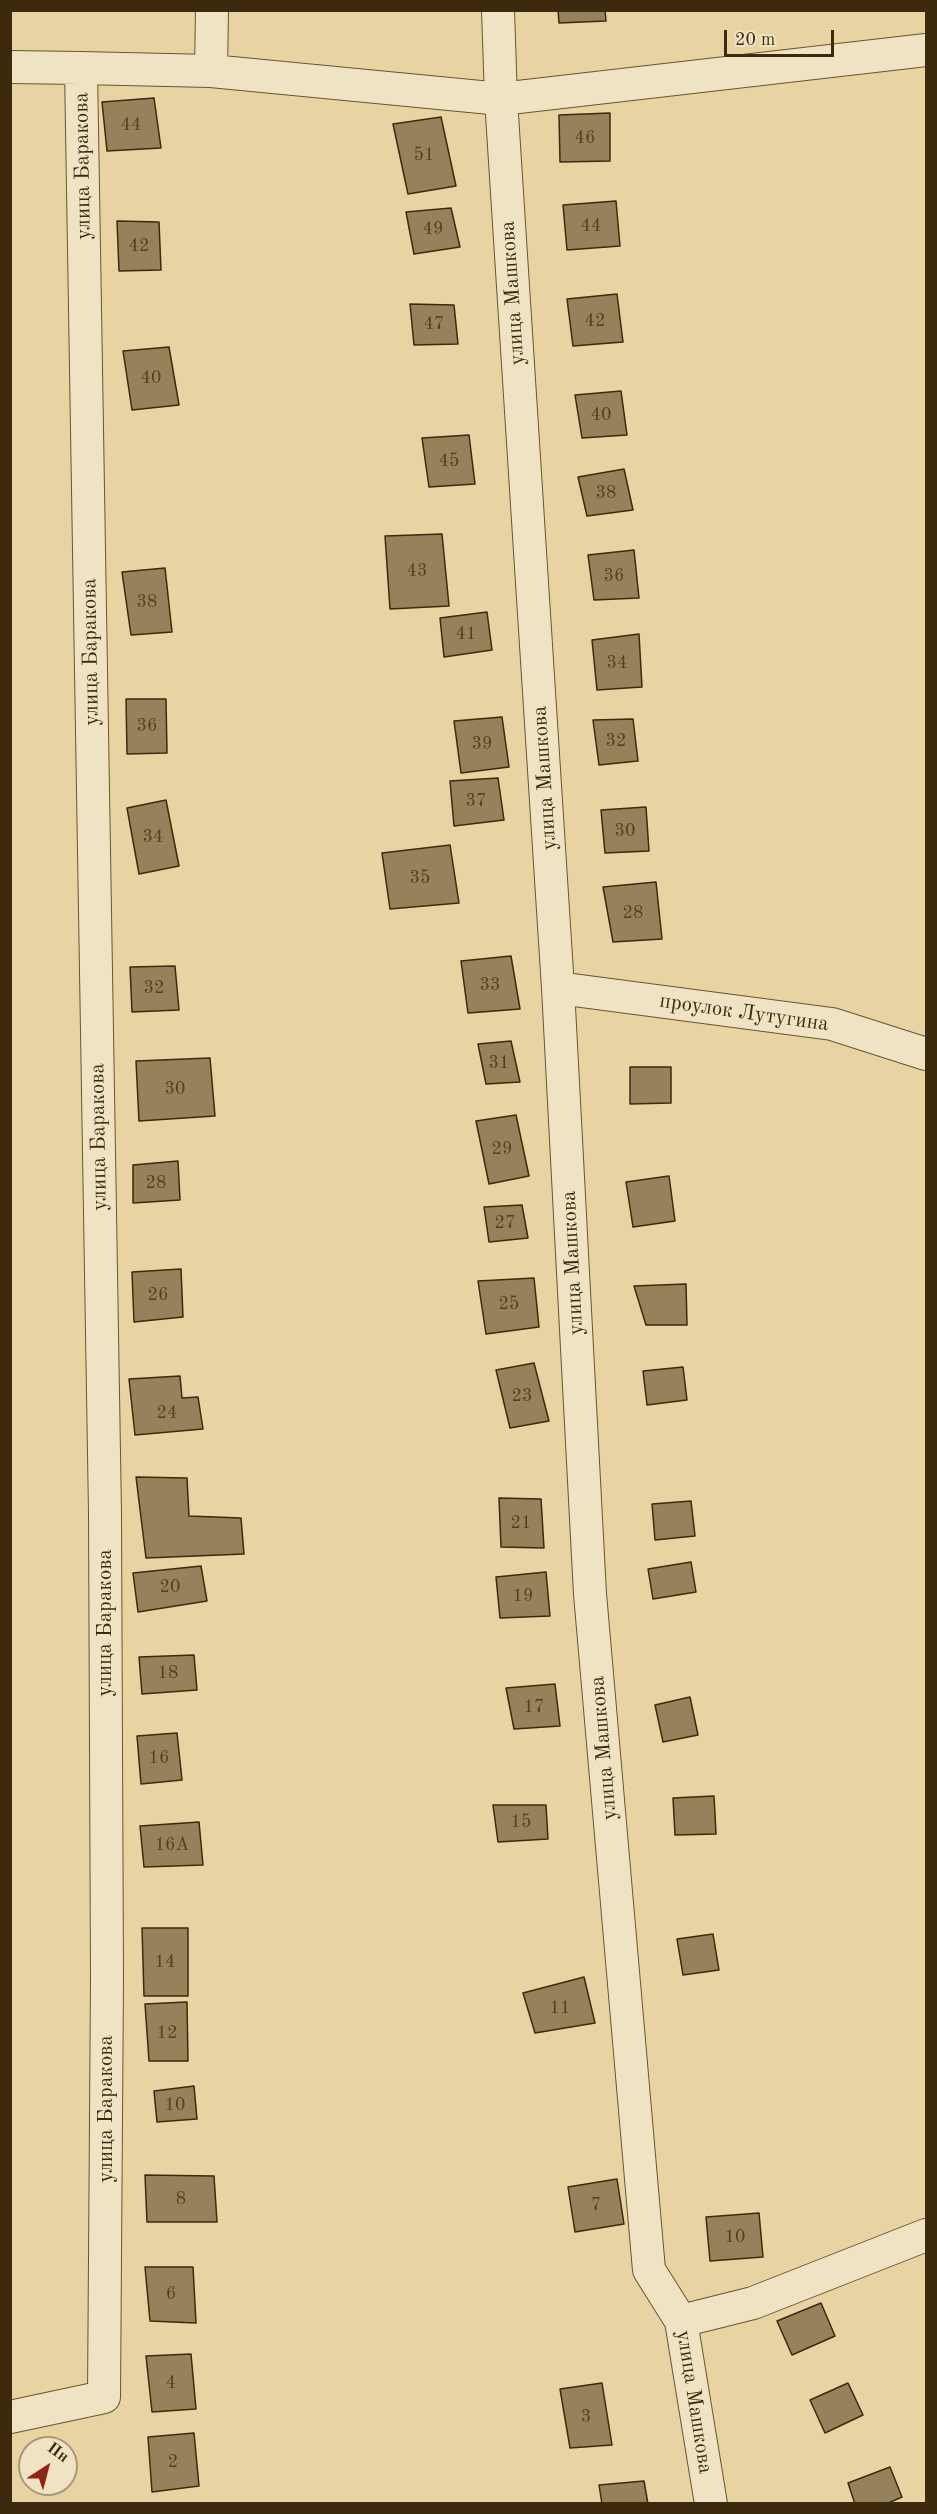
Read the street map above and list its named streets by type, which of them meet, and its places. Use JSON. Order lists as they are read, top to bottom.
{
  "streets": {
    "street": ["улица Баракова", "улица Машкова", "проулок Лутугина"]
  },
  "crossings": [
    ["улица Баракова", "улица Машкова"],
    ["улица Машкова", "проулок Лутугина"]
  ],
  "house_numbers": [
    "44",
    "46",
    "51",
    "44",
    "49",
    "42",
    "42",
    "47",
    "40",
    "40",
    "45",
    "38",
    "43",
    "36",
    "38",
    "41",
    "34",
    "36",
    "32",
    "39",
    "37",
    "30",
    "34",
    "35",
    "28",
    "33",
    "32",
    "31",
    "30",
    "29",
    "28",
    "27",
    "26",
    "25",
    "23",
    "24",
    "21",
    "20",
    "19",
    "18",
    "17",
    "16",
    "15",
    "16А",
    "14",
    "11",
    "12",
    "10",
    "8",
    "7",
    "10",
    "6",
    "4",
    "3",
    "2"
  ],
  "scale_bar": "20 m",
  "north": "top right"
}
